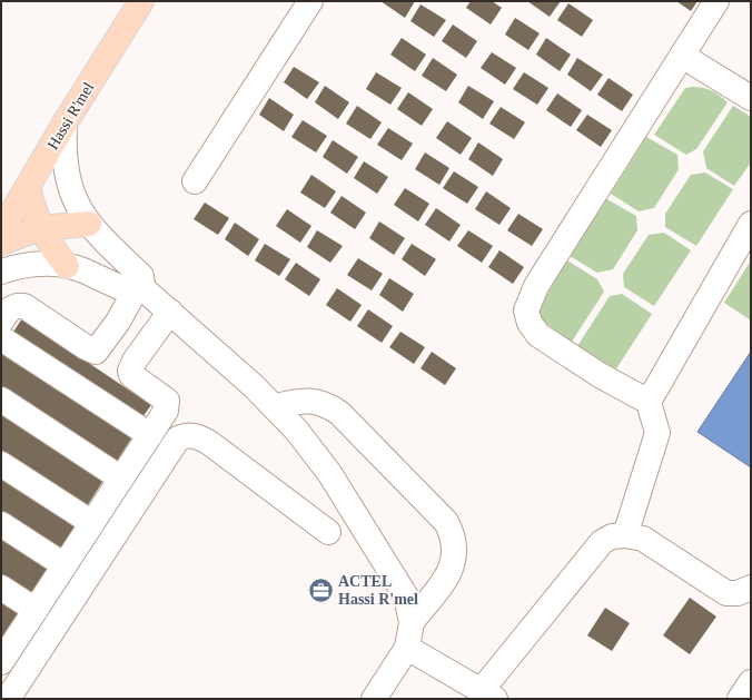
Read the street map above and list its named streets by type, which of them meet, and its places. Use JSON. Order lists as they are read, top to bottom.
{
  "streets": {
    "main road": ["Hassi R'mel"]
  },
  "places": {
    "office": ["ACTEL Hassi R'mel"]
  }
}
